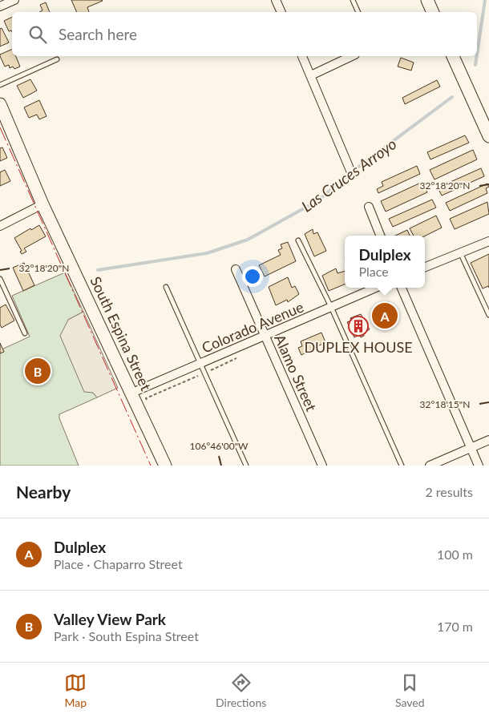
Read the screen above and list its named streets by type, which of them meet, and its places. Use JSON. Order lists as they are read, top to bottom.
{
  "streets": {
    "street": ["Colorado Avenue", "South Espina Street", "Alamo Street"]
  },
  "crossings": [
    ["Colorado Avenue", "South Espina Street"],
    ["Colorado Avenue", "Alamo Street"]
  ],
  "water": ["Las Cruces Arroyo"],
  "places": {
    "building": ["DUPLEX HOUSE"]
  },
  "page": {
    "search": "Search here",
    "popup": ["Dulplex", "Place"],
    "pins": ["A", "B"],
    "heading": ["Nearby", "2 results"],
    "list": [
      {
        "mark": "A",
        "name": "Dulplex",
        "note": "Place · Chaparro Street",
        "value": "100 m"
      },
      {
        "mark": "B",
        "name": "Valley View Park",
        "note": "Park · South Espina Street",
        "value": "170 m"
      }
    ],
    "nav": ["Map", "Directions", "Saved"]
  },
  "coordinates": ["32°18'20\"N", "32°18'15\"N", "106°46'00\"W"]
}
